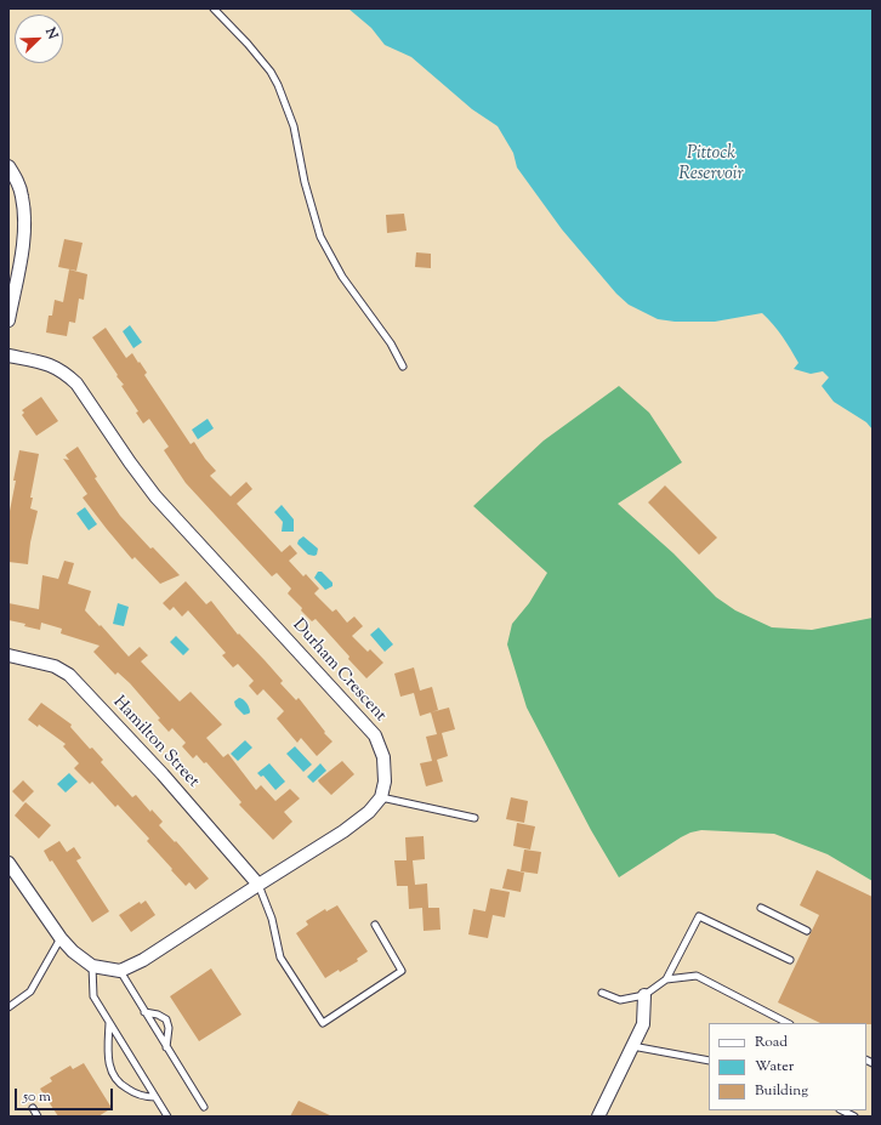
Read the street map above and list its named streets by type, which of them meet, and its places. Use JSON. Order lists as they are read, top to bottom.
{
  "streets": {
    "street": ["Durham Crescent", "Hamilton Street"]
  },
  "water": ["Pittock Reservoir"],
  "legend": ["Road", "Water", "Building"],
  "scale_bar": "50 m",
  "north": "top right"
}
